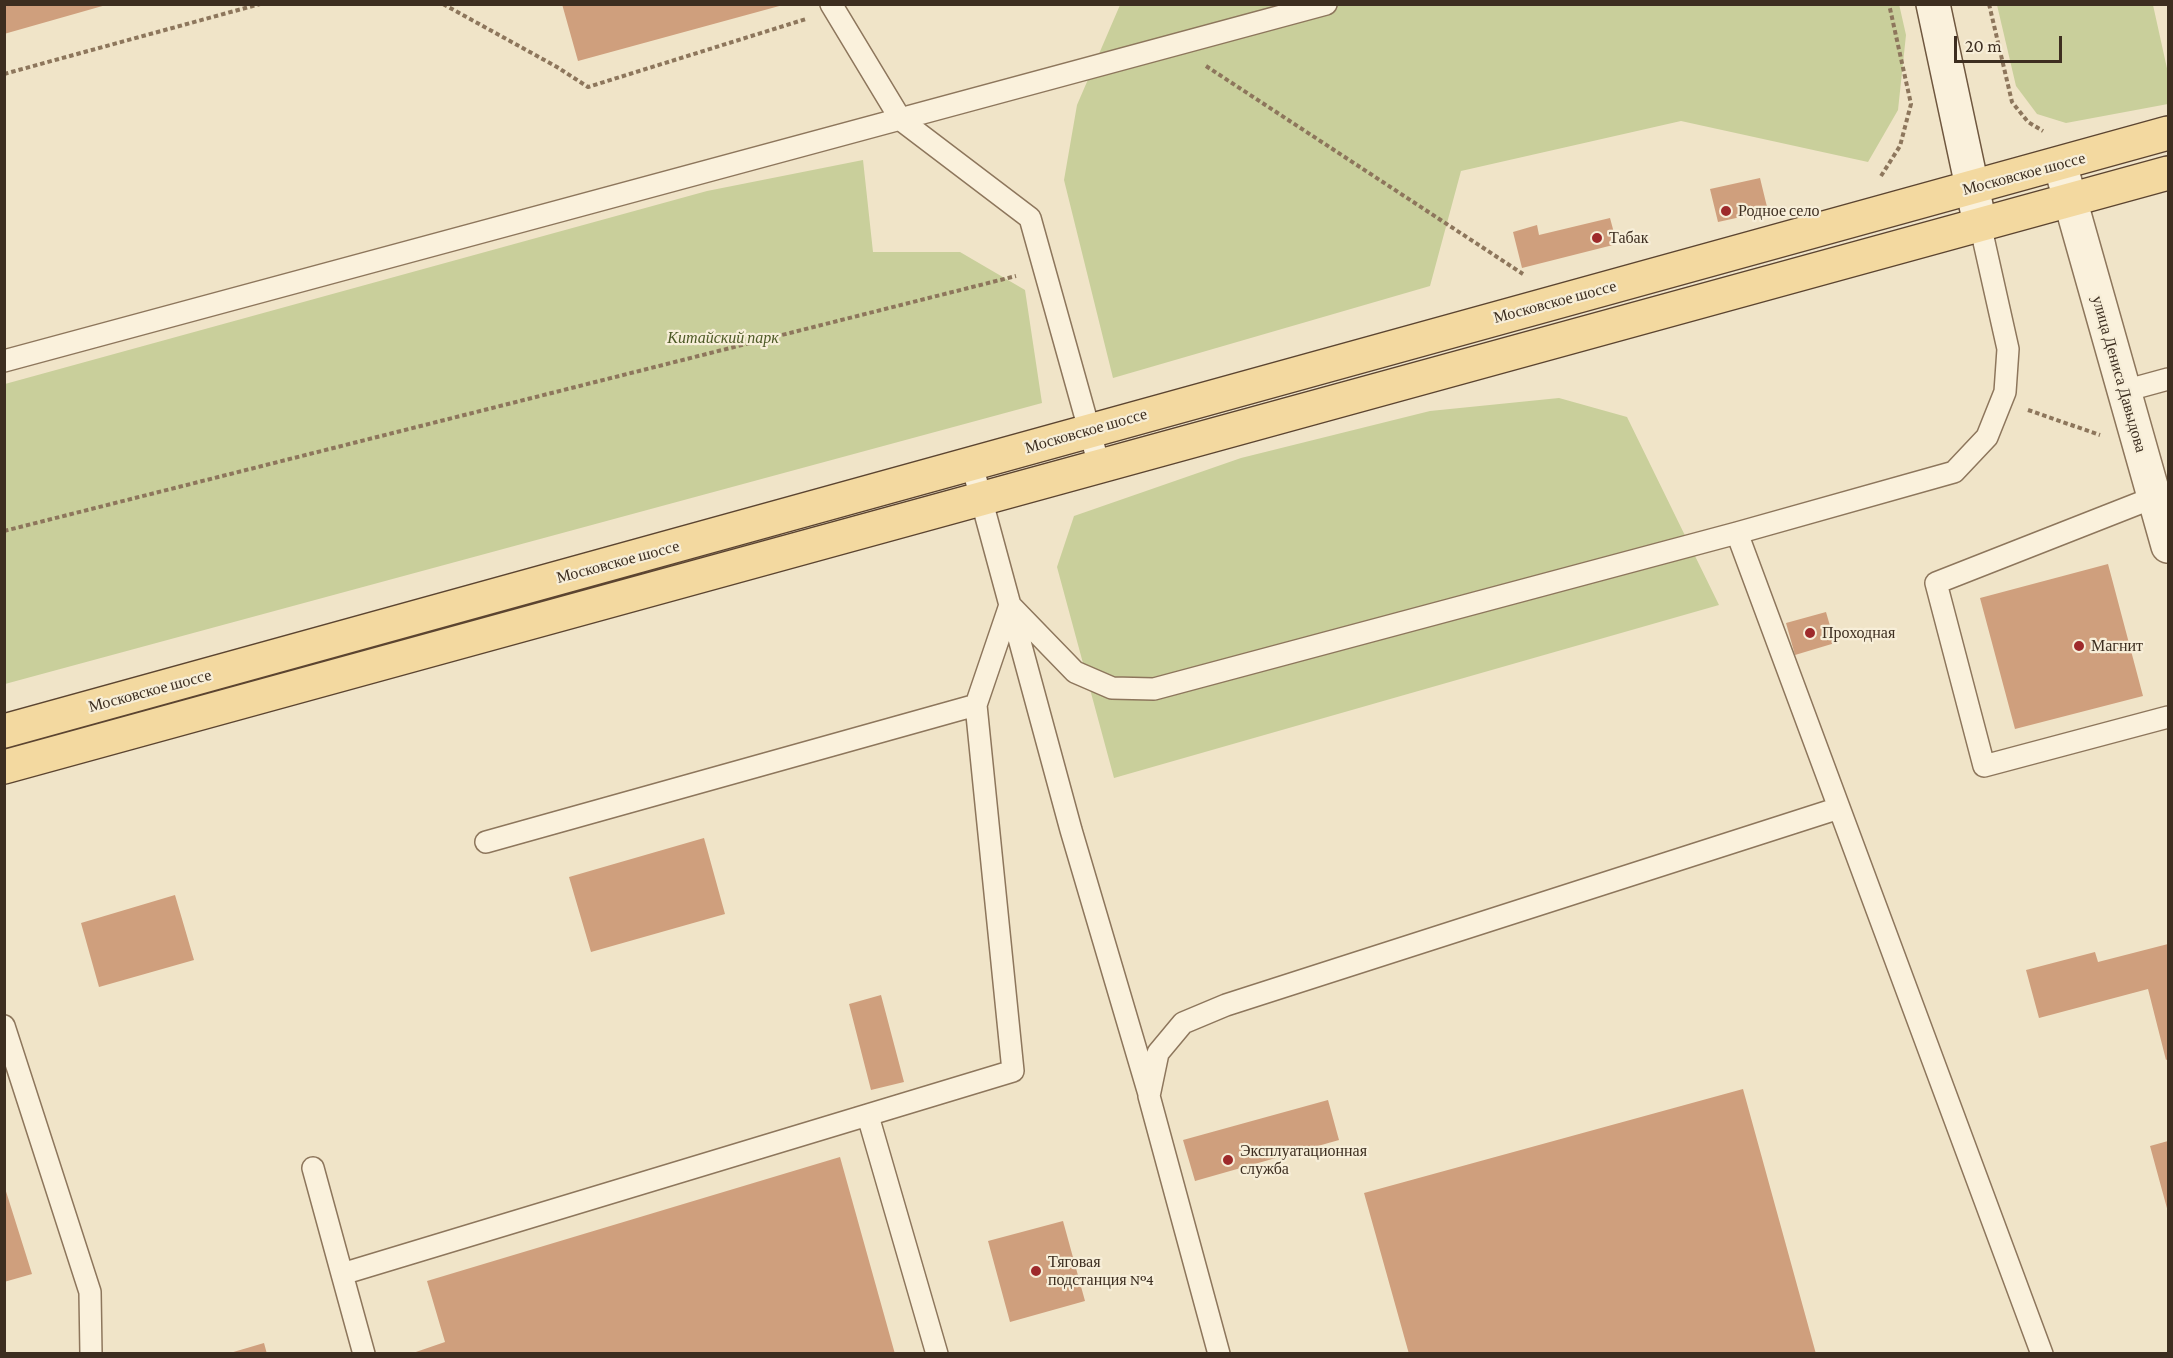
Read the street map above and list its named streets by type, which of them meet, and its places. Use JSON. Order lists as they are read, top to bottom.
{
  "streets": {
    "main road": ["Московское шоссе"],
    "street": ["улица Дениса Давыдова"]
  },
  "crossings": [
    ["Московское шоссе", "улица Дениса Давыдова"]
  ],
  "parks": ["Китайский парк"],
  "places": [
    "Родное село",
    "Табак",
    "Проходная",
    "Магнит",
    "Эксплуатационная служба",
    "Тяговая подстанция №4"
  ],
  "scale_bar": "20 m"
}
